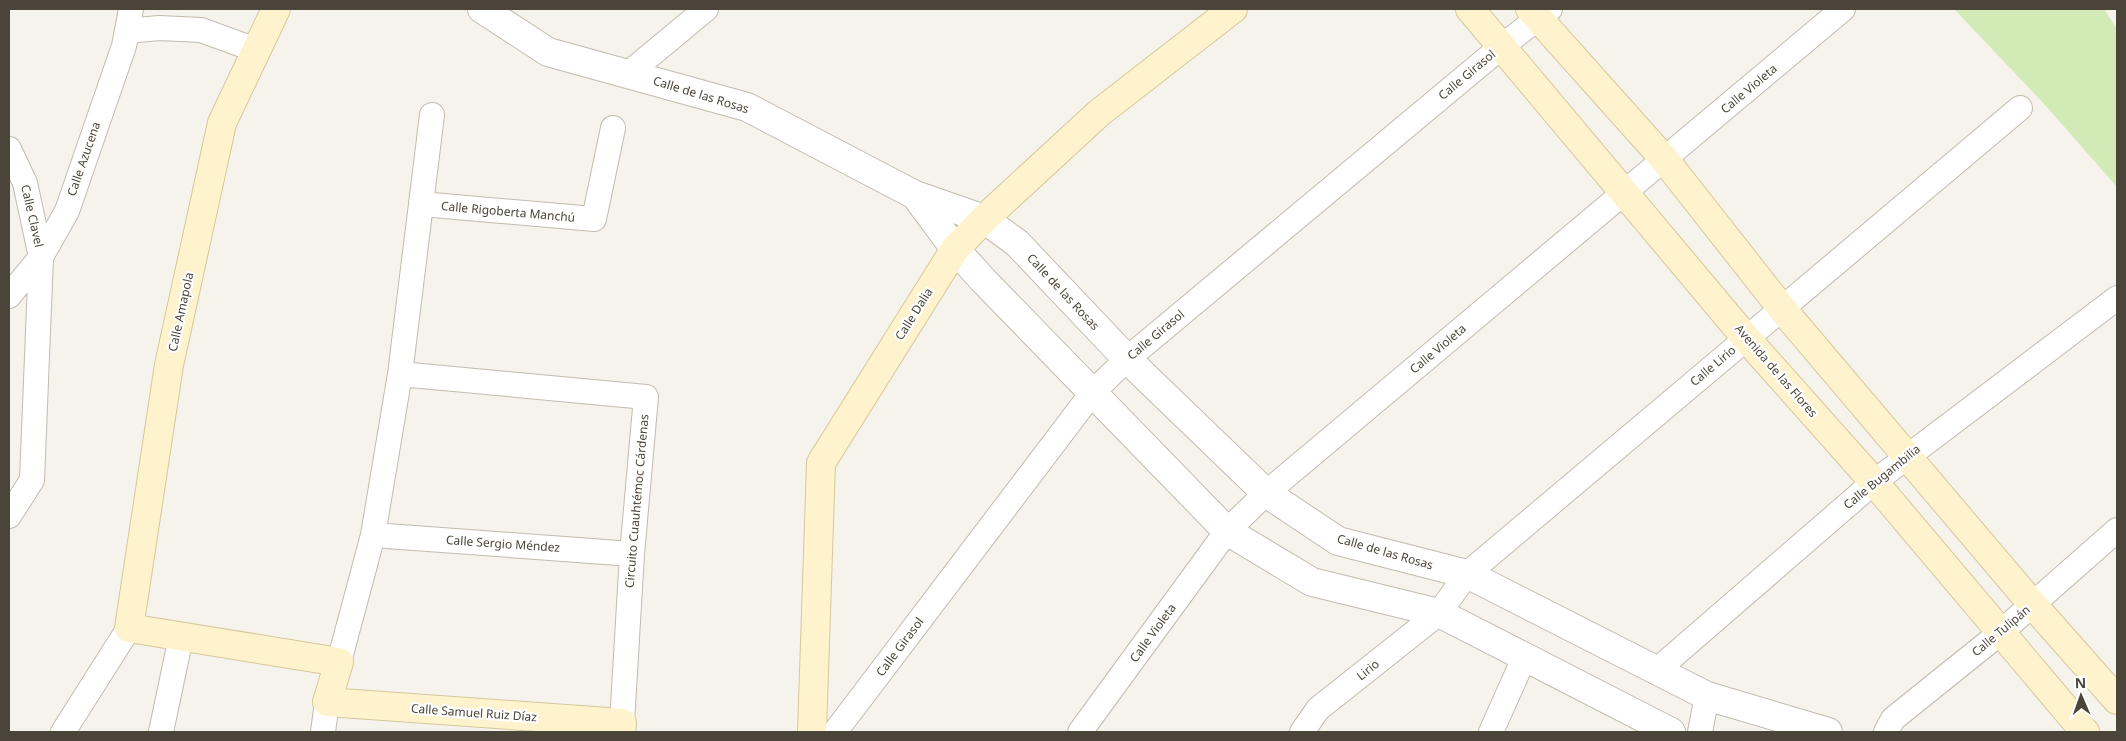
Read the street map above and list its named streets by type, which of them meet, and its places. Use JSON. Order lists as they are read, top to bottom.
{
  "streets": {
    "main road": [
      "Calle Amapola",
      "Calle Dalia",
      "Avenida de las Flores",
      "Calle Samuel Ruiz Díaz"
    ],
    "street": [
      "Calle Girasol",
      "Calle Violeta",
      "Calle de las Rosas",
      "Calle Azucena",
      "Calle Rigoberta Manchú",
      "Calle Clavel",
      "Calle Lirio",
      "Calle Bugambilia",
      "Circuito Cuauhtémoc Cárdenas",
      "Calle Sergio Méndez",
      "Calle Tulipán",
      "Lirio"
    ]
  },
  "crossings": [
    ["Calle Girasol", "Calle de las Rosas"],
    ["Calle Girasol", "Avenida de las Flores"],
    ["Calle Violeta", "Calle de las Rosas"],
    ["Calle Violeta", "Avenida de las Flores"],
    ["Calle de las Rosas", "Calle Dalia"],
    ["Calle de las Rosas", "Calle Lirio"],
    ["Calle de las Rosas", "Calle Bugambilia"],
    ["Calle de las Rosas", "Lirio"],
    ["Calle Azucena", "Calle Clavel"],
    ["Calle Lirio", "Avenida de las Flores"],
    ["Calle Lirio", "Lirio"],
    ["Avenida de las Flores", "Calle Bugambilia"],
    ["Avenida de las Flores", "Calle Tulipán"],
    ["Circuito Cuauhtémoc Cárdenas", "Calle Sergio Méndez"],
    ["Circuito Cuauhtémoc Cárdenas", "Calle Samuel Ruiz Díaz"]
  ],
  "north": "top"
}
